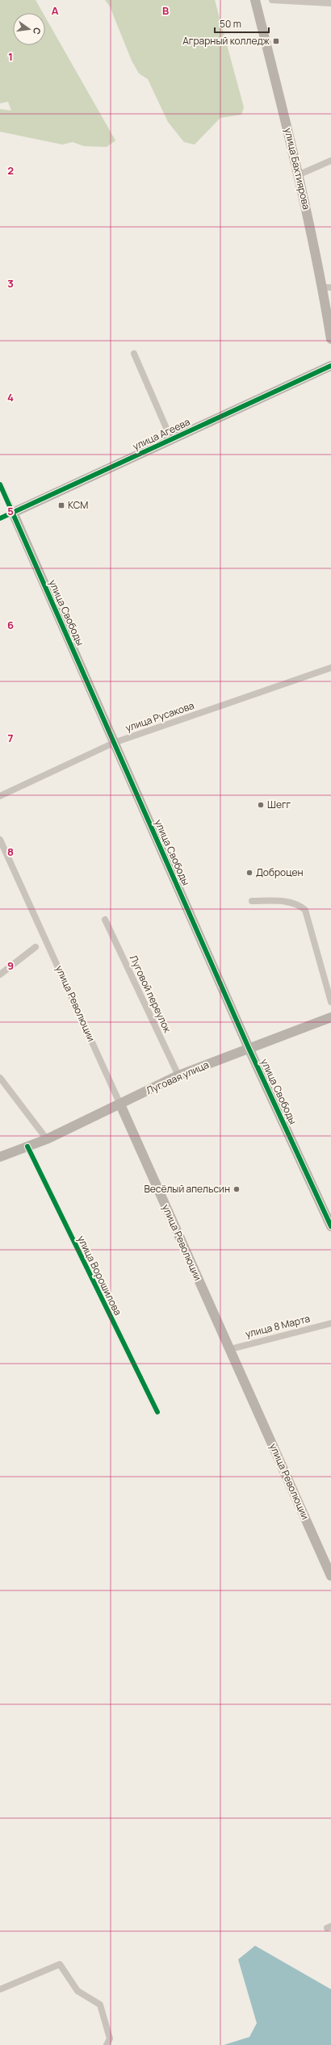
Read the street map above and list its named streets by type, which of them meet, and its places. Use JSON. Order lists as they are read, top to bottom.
{
  "streets": {
    "main road": [
      "улица Бахтиярова",
      "улица Агеева",
      "улица Свободы",
      "улица Революции",
      "Луговая улица"
    ],
    "street": [
      "улица Русакова",
      "Луговой переулок",
      "улица Ворошилова",
      "улица 8 Марта"
    ]
  },
  "crossings": [
    ["улица Агеева", "улица Свободы"],
    ["улица Свободы", "улица Русакова"],
    ["улица Свободы", "Луговая улица"],
    ["Луговой переулок", "Луговая улица"],
    ["улица Революции", "Луговая улица"],
    ["улица Революции", "улица 8 Марта"],
    ["Луговая улица", "улица Ворошилова"]
  ],
  "places": {
    "transit": ["Аграрный колледж", "КСМ"],
    "other": ["Шегг", "Доброцен", "Весёлый апельсин"]
  },
  "scale_bar": "50 m",
  "north": "right",
  "grid": {
    "columns": ["A", "B"],
    "rows": [
      "1",
      "2",
      "3",
      "4",
      "5",
      "6",
      "7",
      "8",
      "9"
    ]
  }
}
